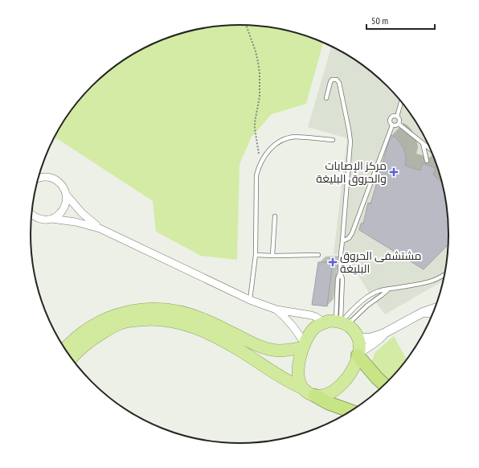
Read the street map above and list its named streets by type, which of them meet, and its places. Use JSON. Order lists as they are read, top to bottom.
{
  "places": {
    "health": ["مركز الإصابات والحروق البليغة", "مشتشفى الحروق البليغة"]
  },
  "scale_bar": "50 m"
}
